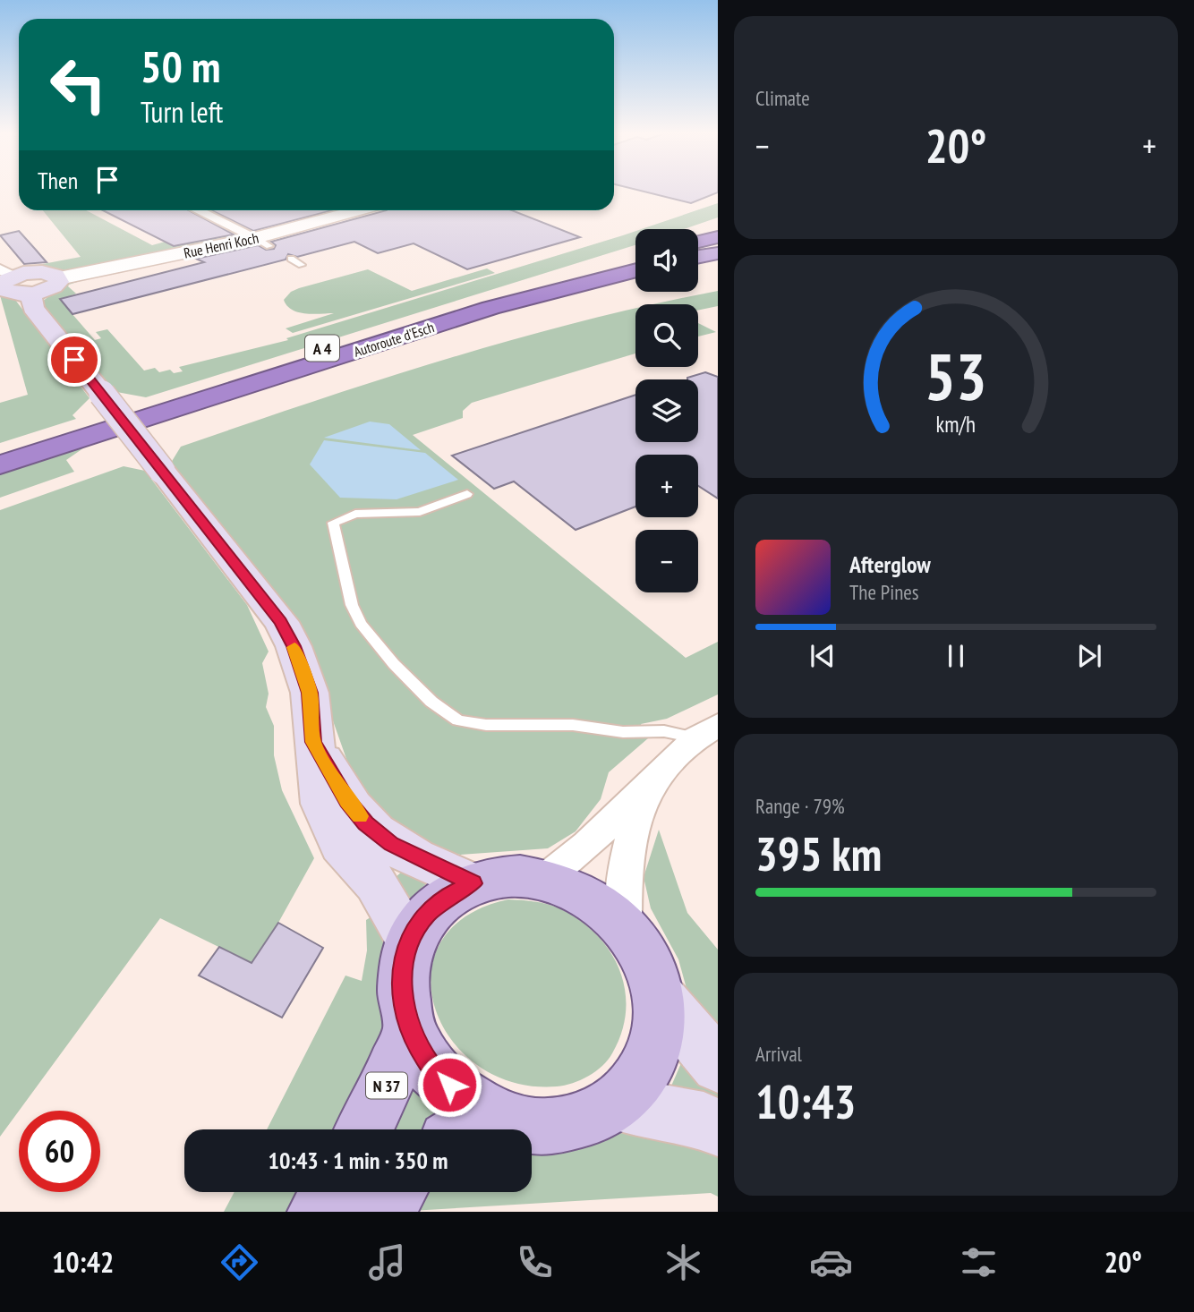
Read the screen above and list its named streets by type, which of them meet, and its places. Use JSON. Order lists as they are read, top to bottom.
{
  "streets": {
    "highway": ["Autoroute d'Esch", "A 4"],
    "main road": ["N 37"],
    "street": ["Rue Henri Koch"]
  },
  "page": {
    "tile": [
      "Climate",
      ["Range · 79%", "395 km"],
      ["Arrival", "10:43"]
    ],
    "turn": ["50 m", "Turn left"],
    "heat": ["−", "20°", "+"],
    "then": "Then",
    "map_buttons": ["+", "−"],
    "song": ["Afterglow", "The Pines"],
    "limit": "60",
    "trip": "10:43 · 1 min · 350 m",
    "tabs": ["10:42", "20°"],
    "gauge": ["53", "km/h"]
  }
}
